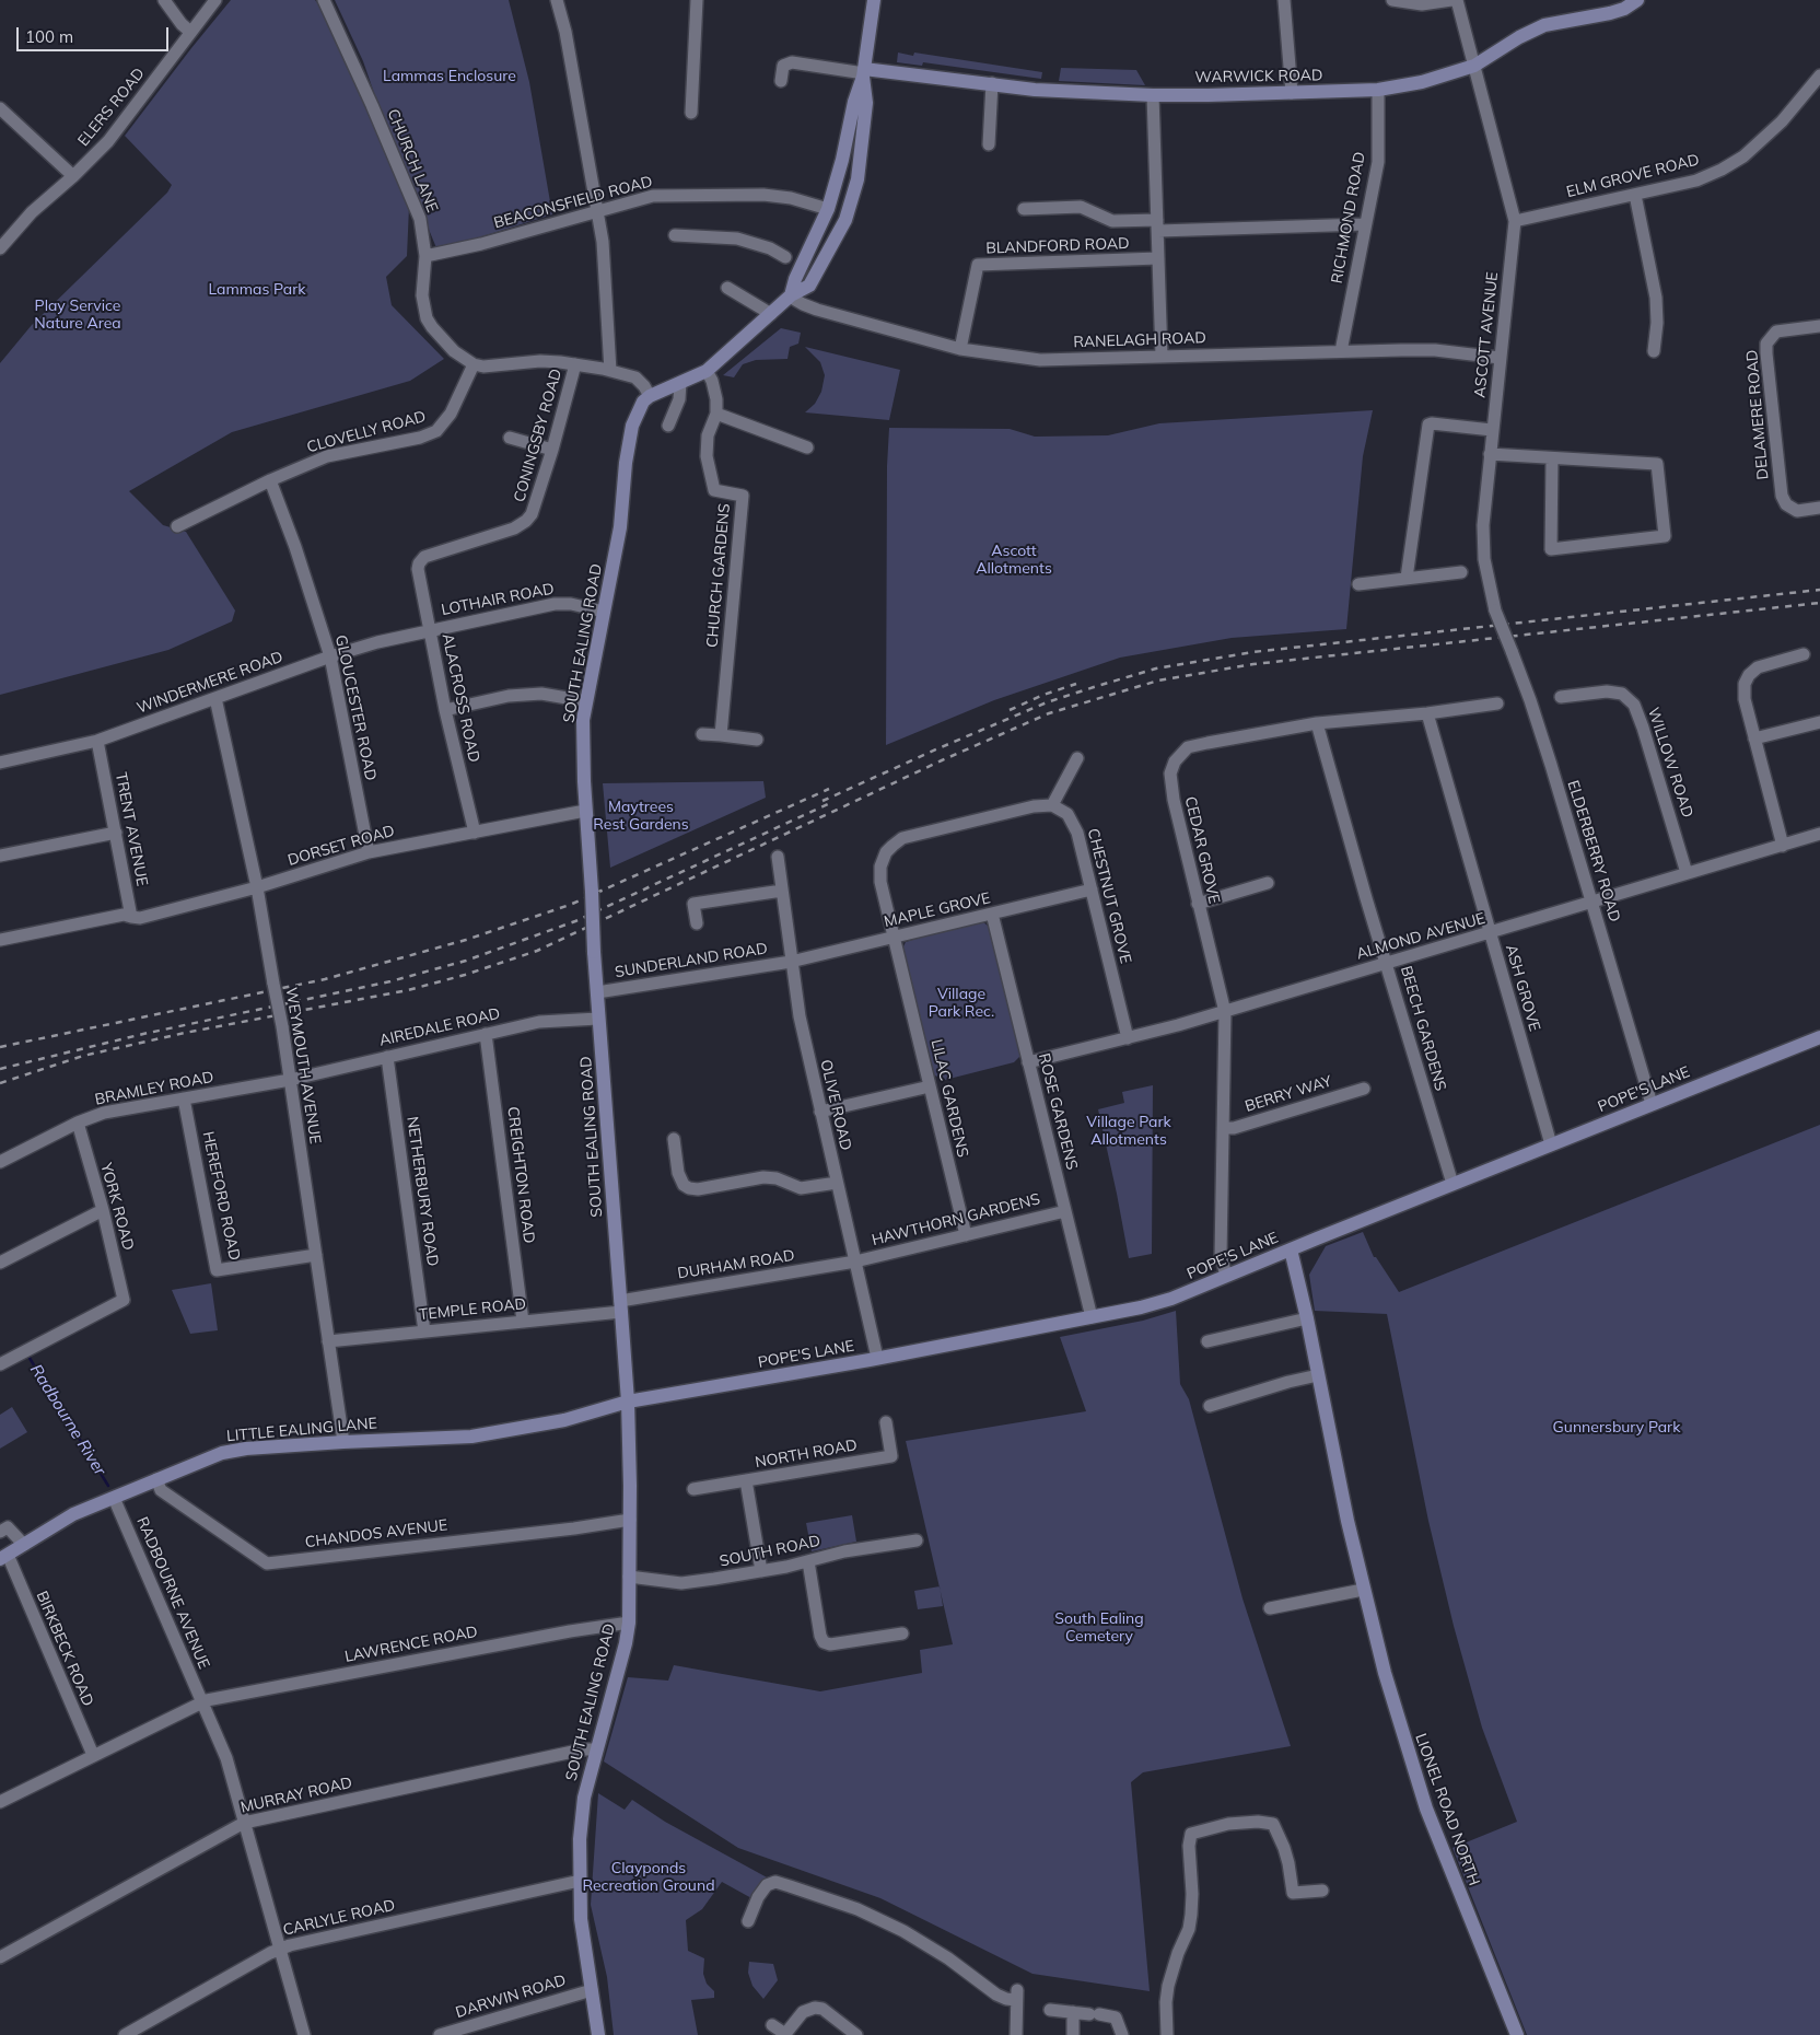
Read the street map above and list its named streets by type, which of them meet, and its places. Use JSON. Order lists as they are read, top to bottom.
{
  "streets": {
    "main road": [
      "WARWICK ROAD",
      "SOUTH EALING ROAD",
      "POPE'S LANE",
      "LITTLE EALING LANE",
      "LIONEL ROAD NORTH"
    ],
    "street": [
      "ELERS ROAD",
      "CHURCH LANE",
      "ELM GROVE ROAD",
      "BEACONSFIELD ROAD",
      "RICHMOND ROAD",
      "BLANDFORD ROAD",
      "ASCOTT AVENUE",
      "RANELAGH ROAD",
      "DELAMERE ROAD",
      "CLOVELLY ROAD",
      "CONINGSBY ROAD",
      "CHURCH GARDENS",
      "LOTHAIR ROAD",
      "WINDERMERE ROAD",
      "ALACROSS ROAD",
      "GLOUCESTER ROAD",
      "WILLOW ROAD",
      "TRENT AVENUE",
      "DORSET ROAD",
      "CEDAR GROVE",
      "ELDERBERRY ROAD",
      "CHESTNUT GROVE",
      "MAPLE GROVE",
      "ALMOND AVENUE",
      "SUNDERLAND ROAD",
      "ASH GROVE",
      "AIREDALE ROAD",
      "BEECH GARDENS",
      "WEYMOUTH AVENUE",
      "BRAMLEY ROAD",
      "BERRY WAY",
      "LILAC GARDENS",
      "OLIVE ROAD",
      "ROSE GARDENS",
      "CREIGHTON ROAD",
      "NETHERBURY ROAD",
      "HEREFORD ROAD",
      "YORK ROAD",
      "HAWTHORN GARDENS",
      "DURHAM ROAD",
      "TEMPLE ROAD",
      "NORTH ROAD",
      "CHANDOS AVENUE",
      "SOUTH ROAD",
      "RADBOURNE AVENUE",
      "LAWRENCE ROAD",
      "BIRKBECK ROAD",
      "MURRAY ROAD",
      "CARLYLE ROAD",
      "DARWIN ROAD"
    ]
  },
  "crossings": [
    ["WARWICK ROAD", "RICHMOND ROAD"],
    ["WARWICK ROAD", "ASCOTT AVENUE"],
    ["CHURCH LANE", "BEACONSFIELD ROAD"],
    ["CHURCH LANE", "CLOVELLY ROAD"],
    ["ELM GROVE ROAD", "ASCOTT AVENUE"],
    ["RICHMOND ROAD", "RANELAGH ROAD"],
    ["BLANDFORD ROAD", "RANELAGH ROAD"],
    ["ASCOTT AVENUE", "RANELAGH ROAD"],
    ["ASCOTT AVENUE", "ELDERBERRY ROAD"],
    ["CLOVELLY ROAD", "GLOUCESTER ROAD"],
    ["CONINGSBY ROAD", "ALACROSS ROAD"],
    ["LOTHAIR ROAD", "SOUTH EALING ROAD"],
    ["LOTHAIR ROAD", "WINDERMERE ROAD"],
    ["LOTHAIR ROAD", "ALACROSS ROAD"],
    ["SOUTH EALING ROAD", "DORSET ROAD"],
    ["SOUTH EALING ROAD", "SUNDERLAND ROAD"],
    ["SOUTH EALING ROAD", "AIREDALE ROAD"],
    ["SOUTH EALING ROAD", "POPE'S LANE"],
    ["SOUTH EALING ROAD", "DURHAM ROAD"],
    ["SOUTH EALING ROAD", "TEMPLE ROAD"],
    ["SOUTH EALING ROAD", "LITTLE EALING LANE"],
    ["SOUTH EALING ROAD", "CHANDOS AVENUE"],
    ["SOUTH EALING ROAD", "SOUTH ROAD"],
    ["SOUTH EALING ROAD", "LAWRENCE ROAD"],
    ["SOUTH EALING ROAD", "MURRAY ROAD"],
    ["SOUTH EALING ROAD", "CARLYLE ROAD"],
    ["SOUTH EALING ROAD", "DARWIN ROAD"],
    ["WINDERMERE ROAD", "ALACROSS ROAD"],
    ["WINDERMERE ROAD", "GLOUCESTER ROAD"],
    ["WINDERMERE ROAD", "TRENT AVENUE"],
    ["WINDERMERE ROAD", "WEYMOUTH AVENUE"],
    ["ALACROSS ROAD", "DORSET ROAD"],
    ["GLOUCESTER ROAD", "DORSET ROAD"],
    ["WILLOW ROAD", "ALMOND AVENUE"],
    ["TRENT AVENUE", "DORSET ROAD"],
    ["DORSET ROAD", "WEYMOUTH AVENUE"],
    ["CEDAR GROVE", "ALMOND AVENUE"],
    ["CEDAR GROVE", "ASH GROVE"],
    ["CEDAR GROVE", "BEECH GARDENS"],
    ["CEDAR GROVE", "POPE'S LANE"],
    ["CEDAR GROVE", "BERRY WAY"],
    ["ELDERBERRY ROAD", "ALMOND AVENUE"],
    ["ELDERBERRY ROAD", "POPE'S LANE"],
    ["CHESTNUT GROVE", "MAPLE GROVE"],
    ["CHESTNUT GROVE", "ALMOND AVENUE"],
    ["MAPLE GROVE", "SUNDERLAND ROAD"],
    ["MAPLE GROVE", "LILAC GARDENS"],
    ["MAPLE GROVE", "OLIVE ROAD"],
    ["MAPLE GROVE", "ROSE GARDENS"],
    ["ALMOND AVENUE", "ASH GROVE"],
    ["ALMOND AVENUE", "BEECH GARDENS"],
    ["ALMOND AVENUE", "ROSE GARDENS"],
    ["SUNDERLAND ROAD", "OLIVE ROAD"],
    ["ASH GROVE", "POPE'S LANE"],
    ["AIREDALE ROAD", "WEYMOUTH AVENUE"],
    ["AIREDALE ROAD", "BRAMLEY ROAD"],
    ["AIREDALE ROAD", "CREIGHTON ROAD"],
    ["AIREDALE ROAD", "NETHERBURY ROAD"],
    ["BEECH GARDENS", "POPE'S LANE"],
    ["WEYMOUTH AVENUE", "BRAMLEY ROAD"],
    ["WEYMOUTH AVENUE", "HEREFORD ROAD"],
    ["WEYMOUTH AVENUE", "TEMPLE ROAD"],
    ["WEYMOUTH AVENUE", "LITTLE EALING LANE"],
    ["BRAMLEY ROAD", "HEREFORD ROAD"],
    ["BRAMLEY ROAD", "YORK ROAD"],
    ["POPE'S LANE", "OLIVE ROAD"],
    ["POPE'S LANE", "ROSE GARDENS"],
    ["POPE'S LANE", "LITTLE EALING LANE"],
    ["POPE'S LANE", "LIONEL ROAD NORTH"],
    ["LILAC GARDENS", "HAWTHORN GARDENS"],
    ["OLIVE ROAD", "HAWTHORN GARDENS"],
    ["OLIVE ROAD", "DURHAM ROAD"],
    ["ROSE GARDENS", "HAWTHORN GARDENS"],
    ["CREIGHTON ROAD", "TEMPLE ROAD"],
    ["NETHERBURY ROAD", "TEMPLE ROAD"],
    ["HAWTHORN GARDENS", "DURHAM ROAD"],
    ["DURHAM ROAD", "TEMPLE ROAD"],
    ["LITTLE EALING LANE", "CHANDOS AVENUE"],
    ["LITTLE EALING LANE", "RADBOURNE AVENUE"],
    ["LITTLE EALING LANE", "BIRKBECK ROAD"],
    ["RADBOURNE AVENUE", "LAWRENCE ROAD"],
    ["RADBOURNE AVENUE", "MURRAY ROAD"],
    ["RADBOURNE AVENUE", "CARLYLE ROAD"],
    ["LAWRENCE ROAD", "BIRKBECK ROAD"]
  ],
  "water": ["Radbourne River"],
  "parks": [
    "Lammas Enclosure",
    "Lammas Park",
    "Play Service Nature Area",
    "Ascott Allotments",
    "Maytrees Rest Gardens",
    "Village Park Rec.",
    "Village Park Allotments",
    "Gunnersbury Park",
    "South Ealing Cemetery",
    "Clayponds Recreation Ground"
  ],
  "scale_bar": "100 m"
}
